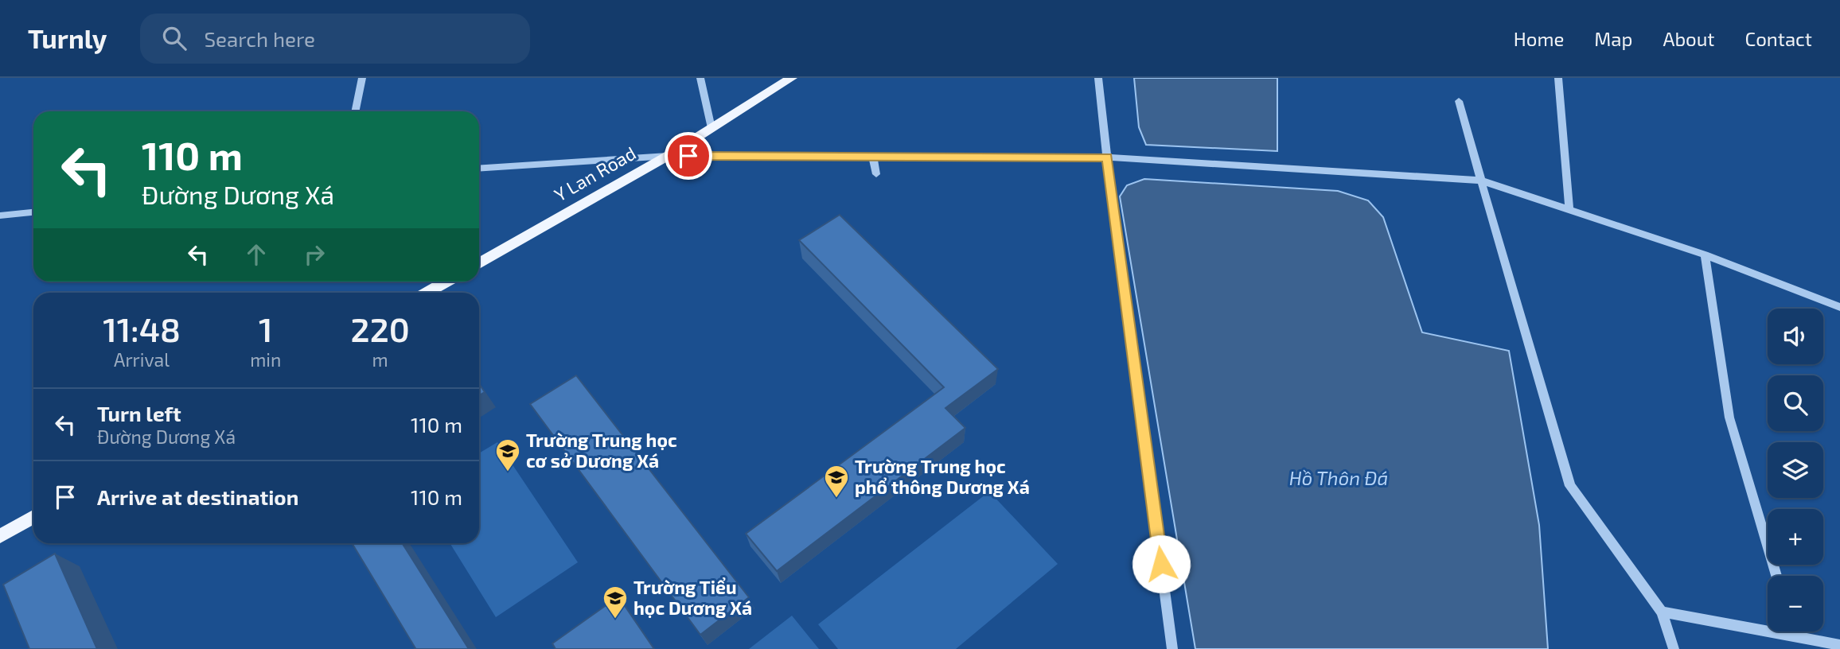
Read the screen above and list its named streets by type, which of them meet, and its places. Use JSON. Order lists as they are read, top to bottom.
{
  "streets": {
    "main road": ["Y Lan Road"]
  },
  "water": ["Hồ Thôn Đá"],
  "places": {
    "school or university": ["Trường Trung học cơ sở Dương Xá", "Trường Trung học phổ thông Dương Xá", "Trường Tiểu học Dương Xá"]
  },
  "page": {
    "header": "Turnly",
    "search": "Search here",
    "nav": [
      "Home",
      "Map",
      "About",
      "Contact"
    ],
    "turn": ["110 m", "Đường Dương Xá"],
    "eta": [
      "11:48",
      "Arrival",
      "1",
      "min",
      "220",
      "m"
    ],
    "map_buttons": ["+", "−"],
    "list": [
      {
        "name": "Turn left",
        "note": "Đường Dương Xá",
        "value": "110 m"
      },
      {
        "name": "Arrive at destination",
        "value": "110 m"
      }
    ]
  }
}
